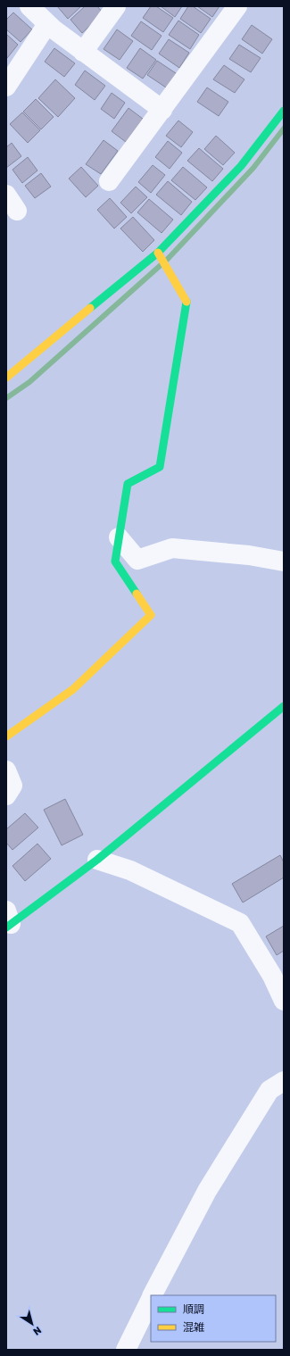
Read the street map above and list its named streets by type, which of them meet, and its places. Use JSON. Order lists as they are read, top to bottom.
{
  "legend": ["順調", "混雑"],
  "north": "bottom right"
}
